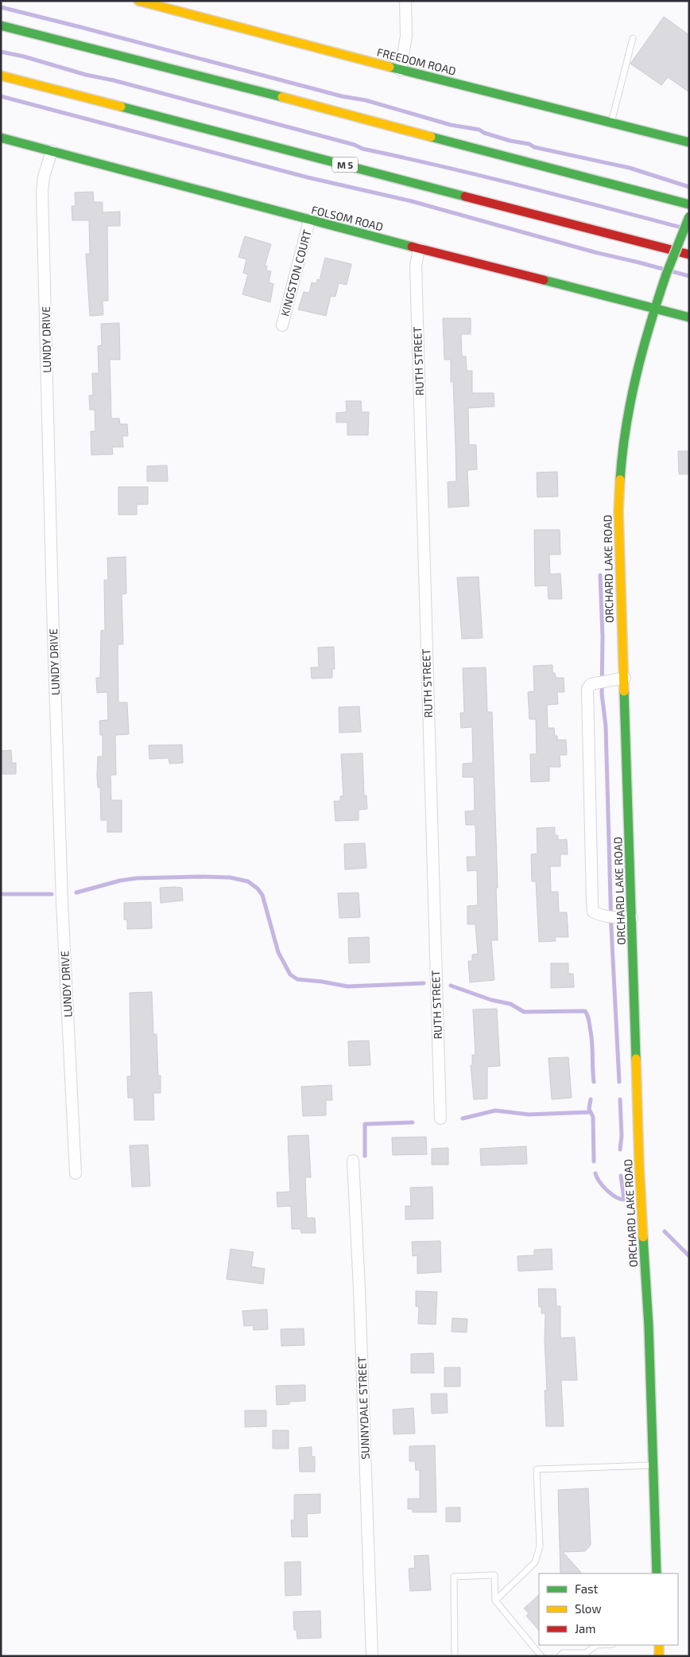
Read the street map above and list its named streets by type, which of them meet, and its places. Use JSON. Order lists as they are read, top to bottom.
{
  "streets": {
    "main road": [
      "FREEDOM ROAD",
      "M 5",
      "FOLSOM ROAD",
      "ORCHARD LAKE ROAD"
    ],
    "street": [
      "KINGSTON COURT",
      "LUNDY DRIVE",
      "RUTH STREET",
      "SUNNYDALE STREET"
    ]
  },
  "crossings": [
    ["FOLSOM ROAD", "KINGSTON COURT"],
    ["FOLSOM ROAD", "LUNDY DRIVE"],
    ["FOLSOM ROAD", "RUTH STREET"],
    ["FOLSOM ROAD", "ORCHARD LAKE ROAD"]
  ],
  "legend": ["Fast", "Slow", "Jam"]
}
